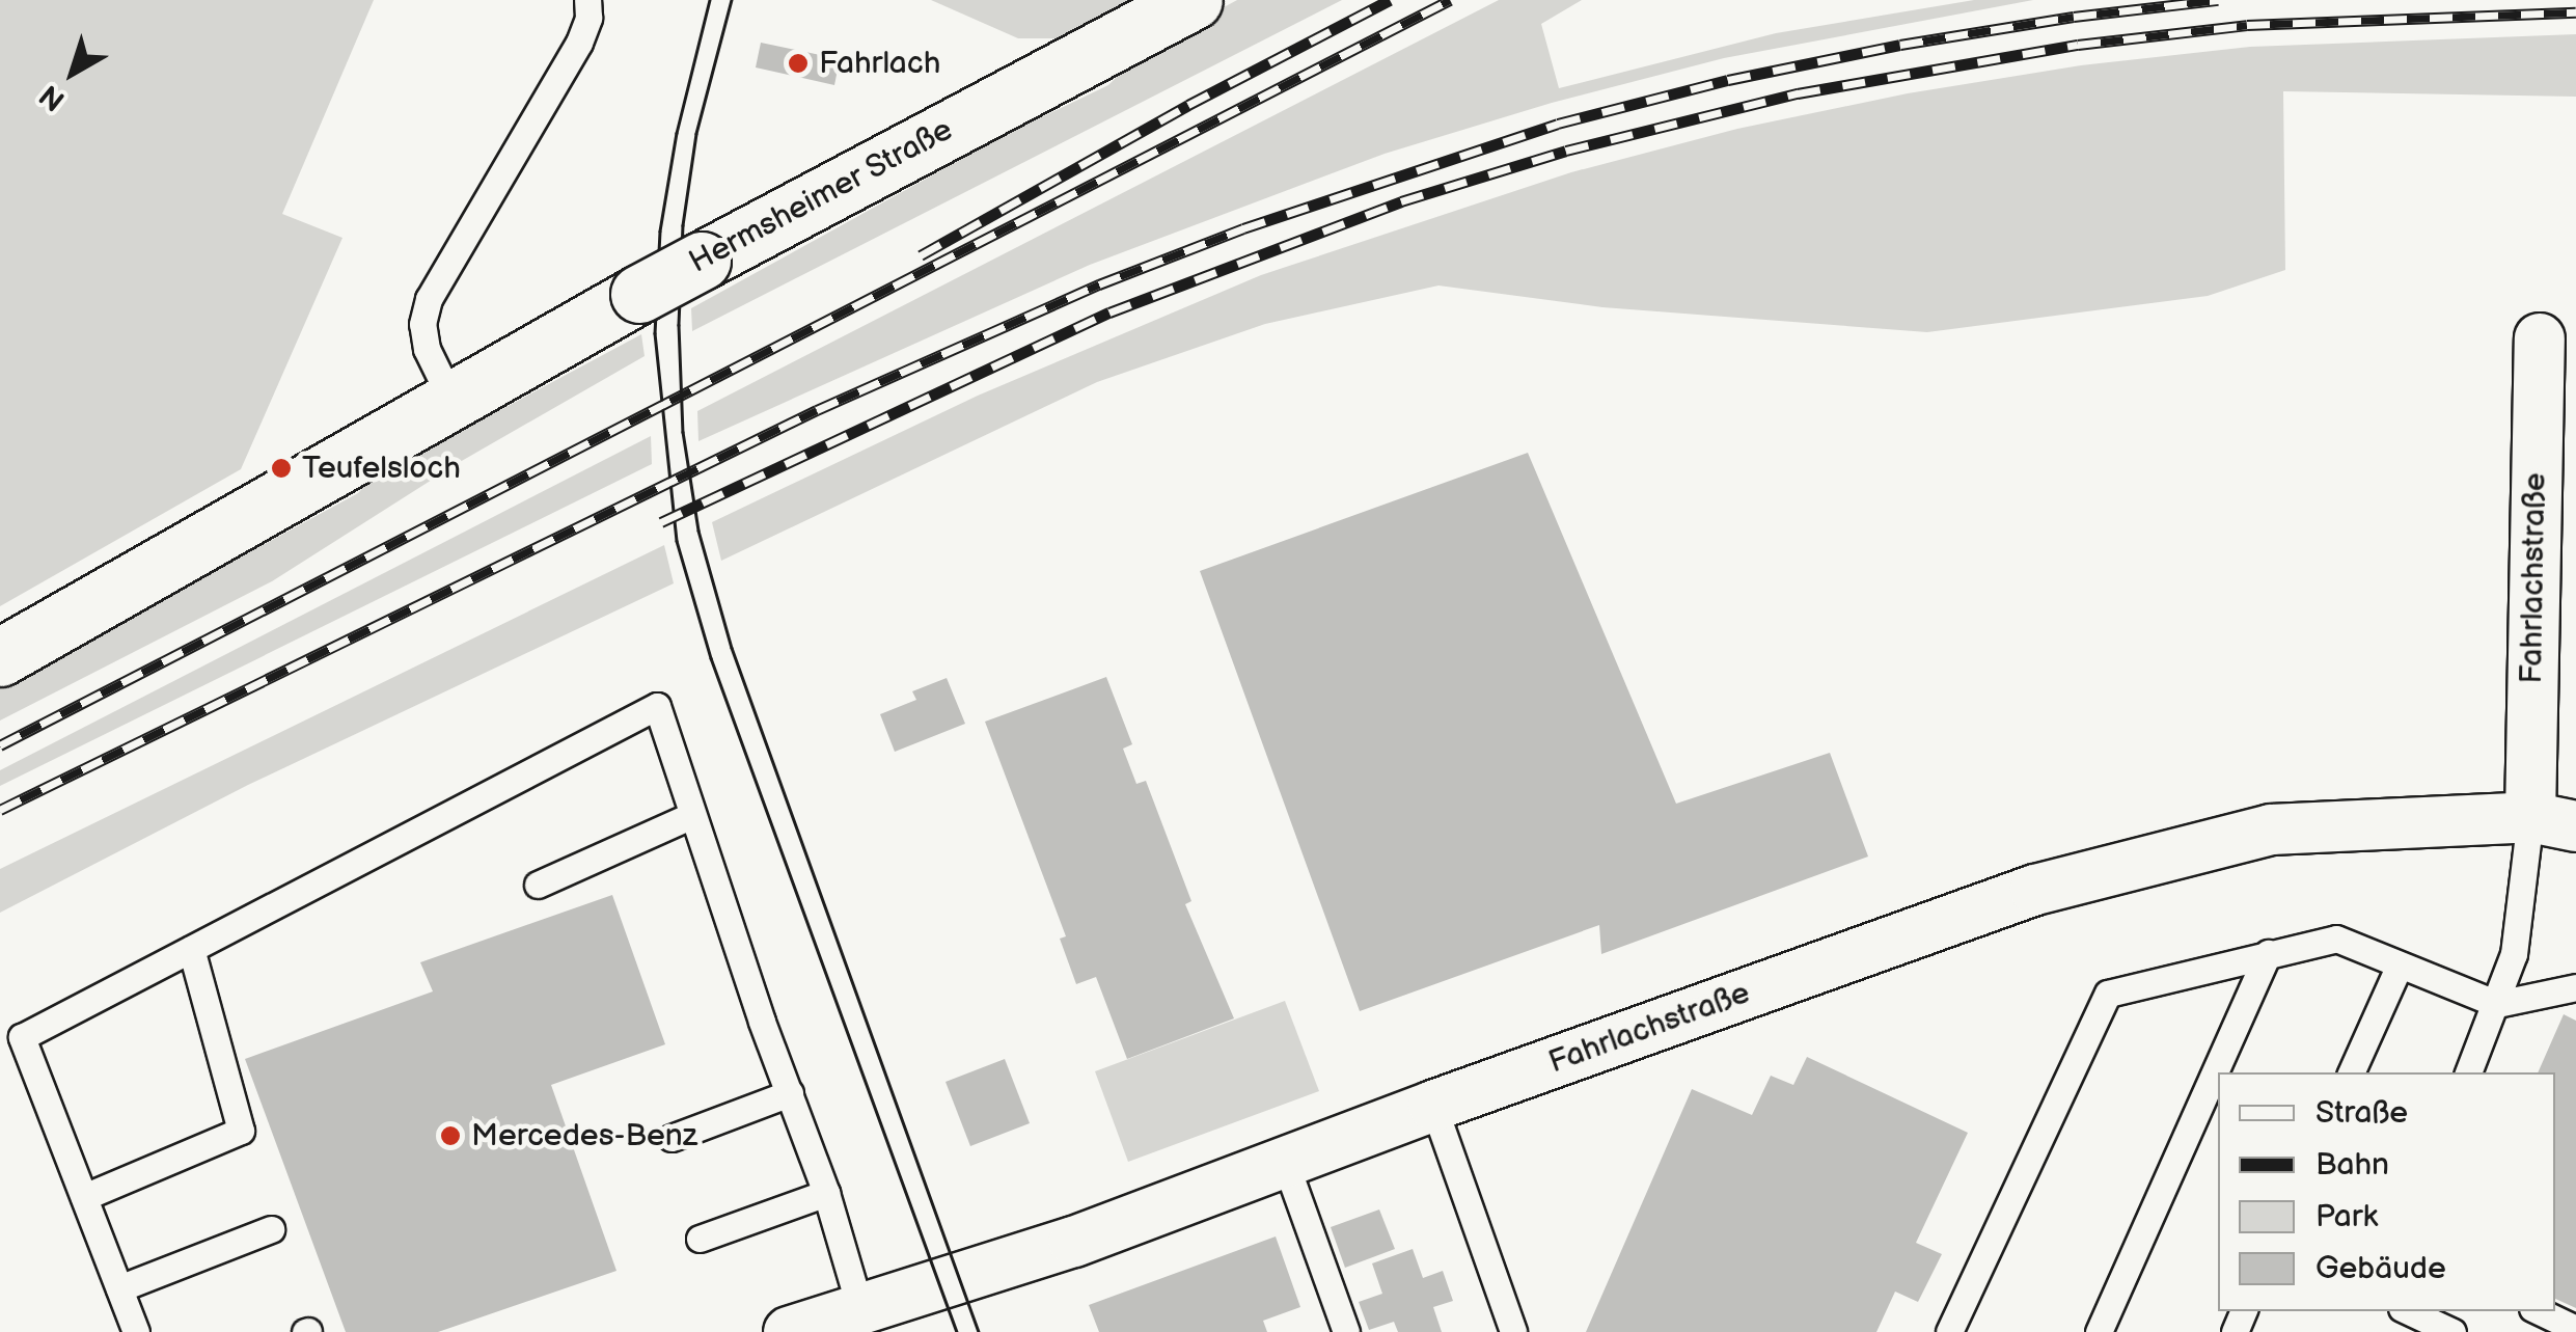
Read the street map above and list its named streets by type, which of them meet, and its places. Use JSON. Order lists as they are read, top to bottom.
{
  "streets": {
    "street": ["Hermsheimer Straße", "Fahrlachstraße"]
  },
  "places": ["Fahrlach", "Teufelsloch", "Mercedes-Benz"],
  "legend": [
    "Straße",
    "Bahn",
    "Park",
    "Gebäude"
  ],
  "north": "bottom left"
}
